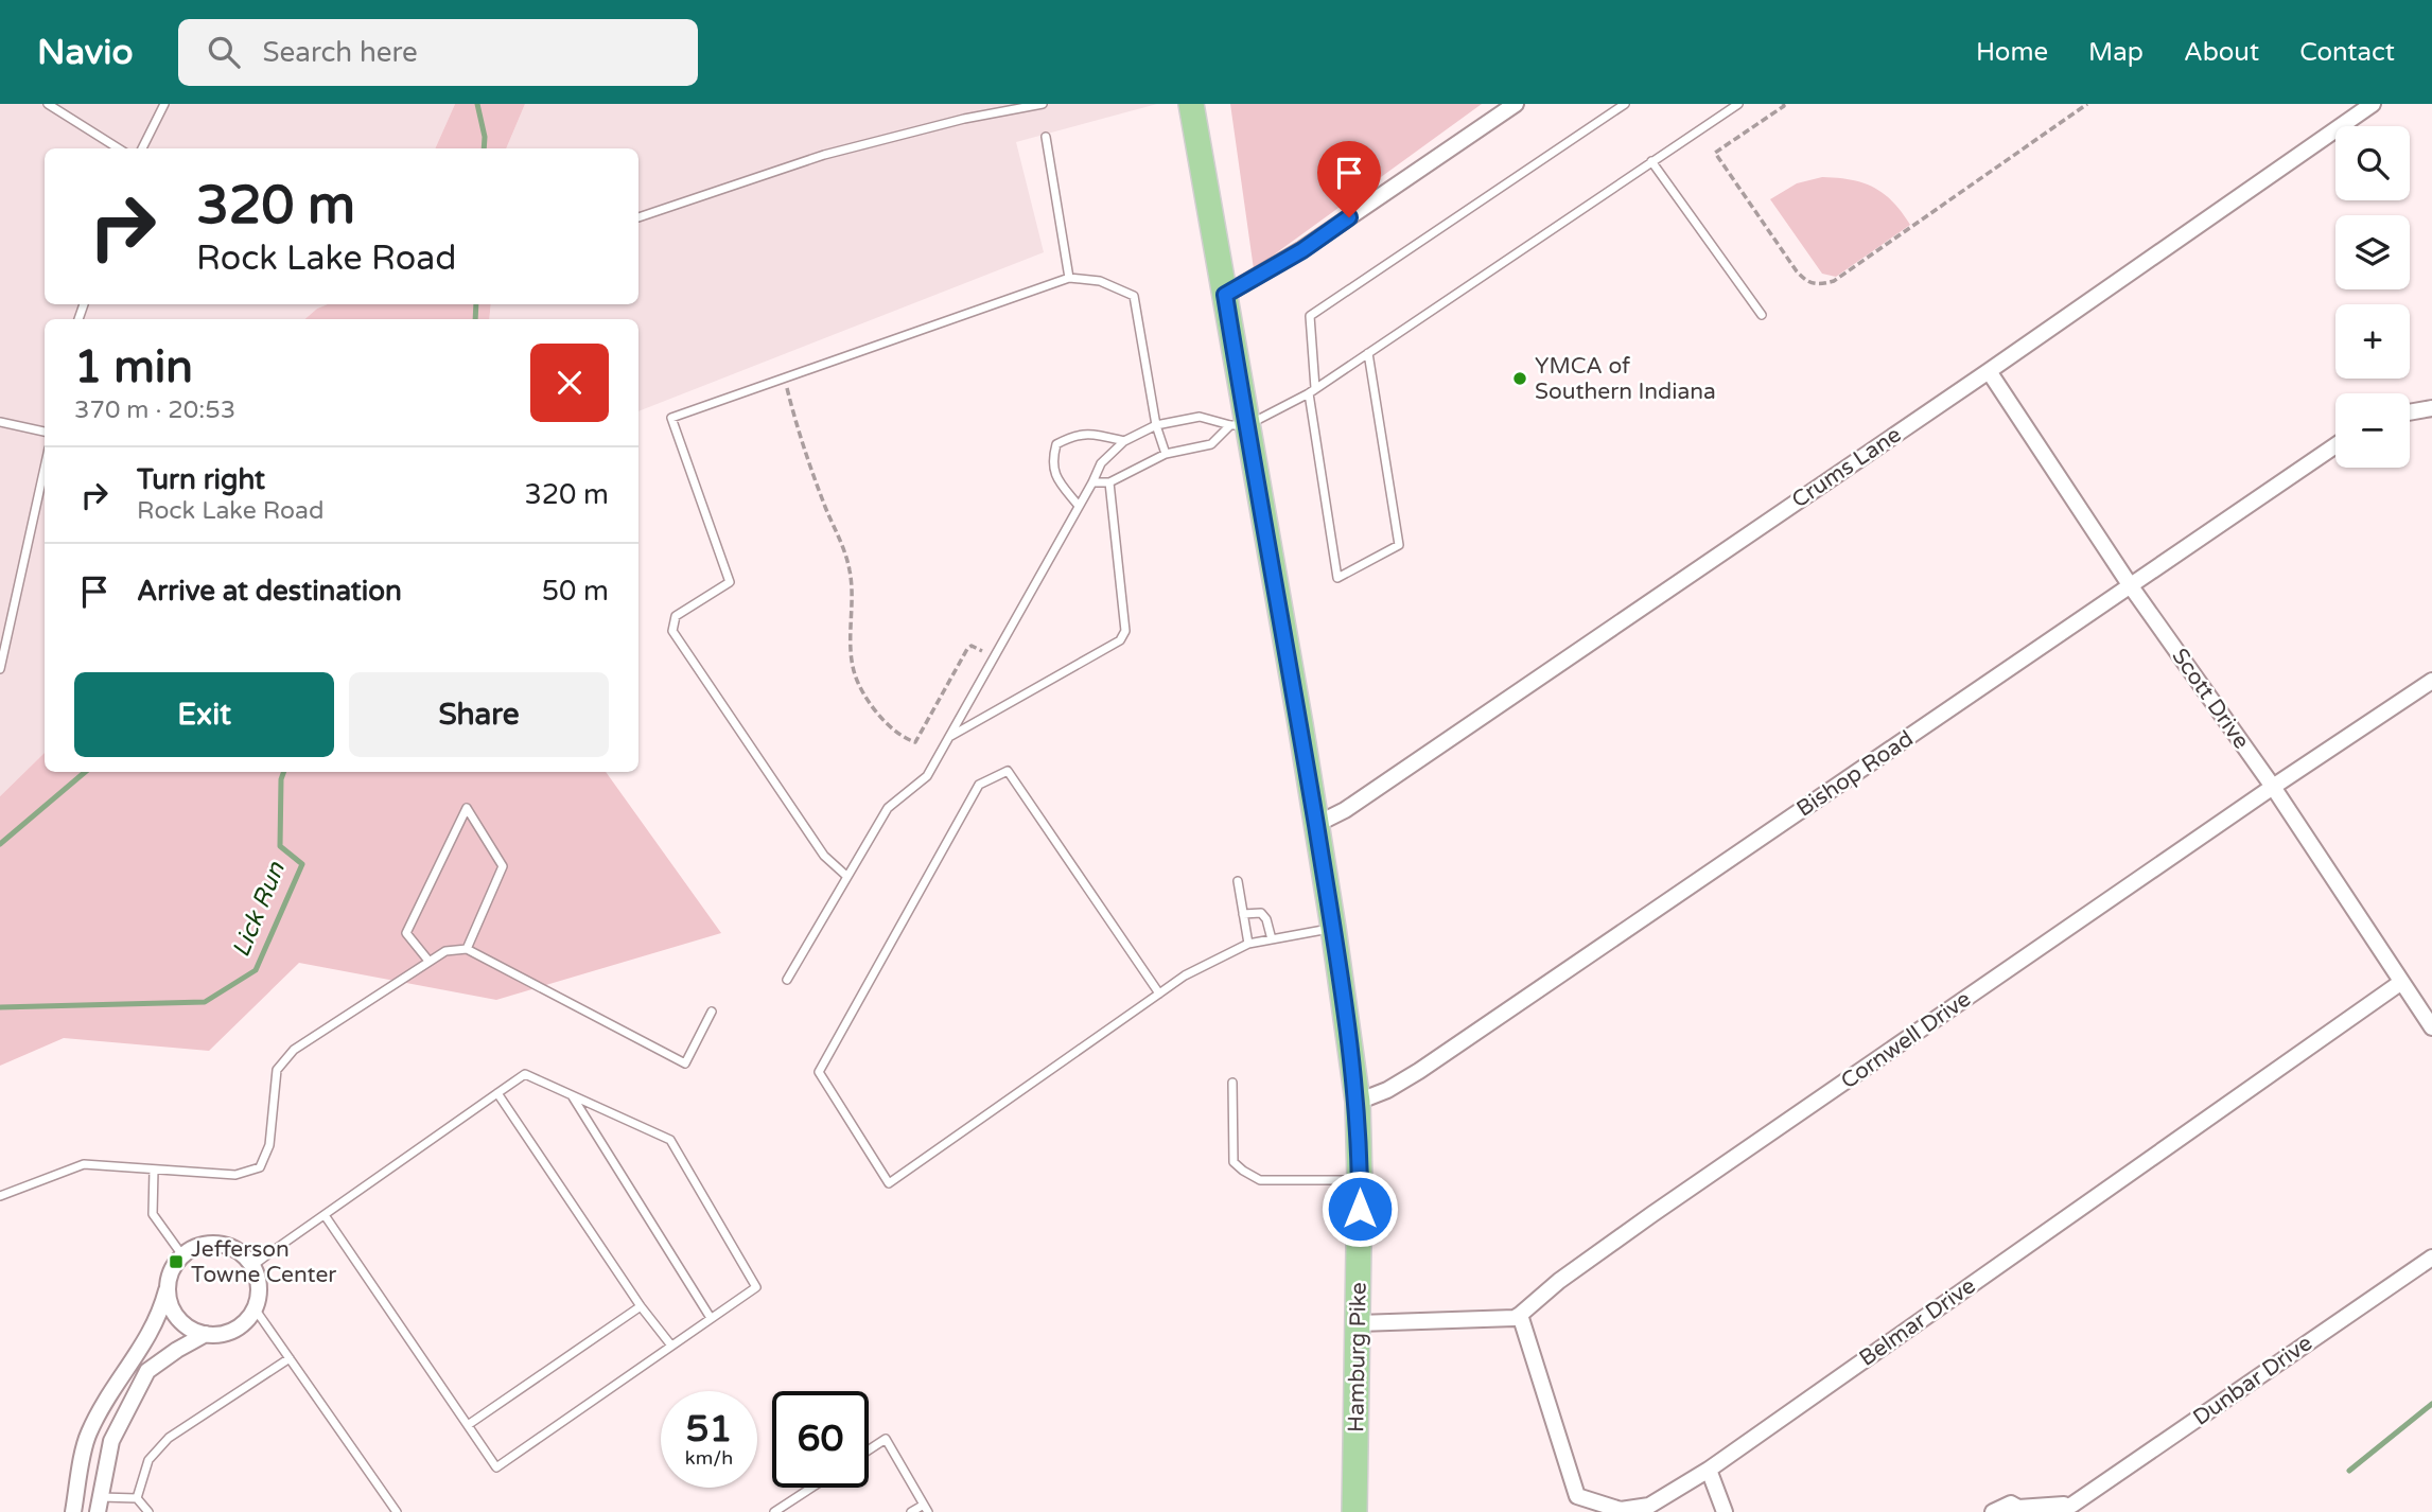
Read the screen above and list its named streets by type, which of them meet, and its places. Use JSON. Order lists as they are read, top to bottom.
{
  "streets": {
    "main road": ["Hamburg Pike"],
    "street": [
      "Crums Lane",
      "Scott Drive",
      "Bishop Road",
      "Cornwell Drive",
      "Belmar Drive",
      "Dunbar Drive"
    ]
  },
  "crossings": [
    ["Crums Lane", "Scott Drive"],
    ["Crums Lane", "Hamburg Pike"],
    ["Scott Drive", "Bishop Road"],
    ["Scott Drive", "Cornwell Drive"],
    ["Scott Drive", "Belmar Drive"],
    ["Bishop Road", "Hamburg Pike"],
    ["Cornwell Drive", "Belmar Drive"]
  ],
  "water": ["Lick Run"],
  "places": {
    "other": ["YMCA of Southern Indiana"],
    "transit": ["Jefferson Towne Center"]
  },
  "page": {
    "header": "Navio",
    "search": "Search here",
    "nav": [
      "Home",
      "Map",
      "About",
      "Contact"
    ],
    "map_buttons": ["+", "−"],
    "turn": ["320 m", "Rock Lake Road"],
    "heading": ["1 min", "370 m · 20:53"],
    "list": [
      {
        "name": "Turn right",
        "note": "Rock Lake Road",
        "value": "320 m"
      },
      {
        "name": "Arrive at destination",
        "value": "50 m"
      }
    ],
    "buttons": ["Exit", "Share"],
    "speed": "51 km/h",
    "limit": "60"
  }
}
